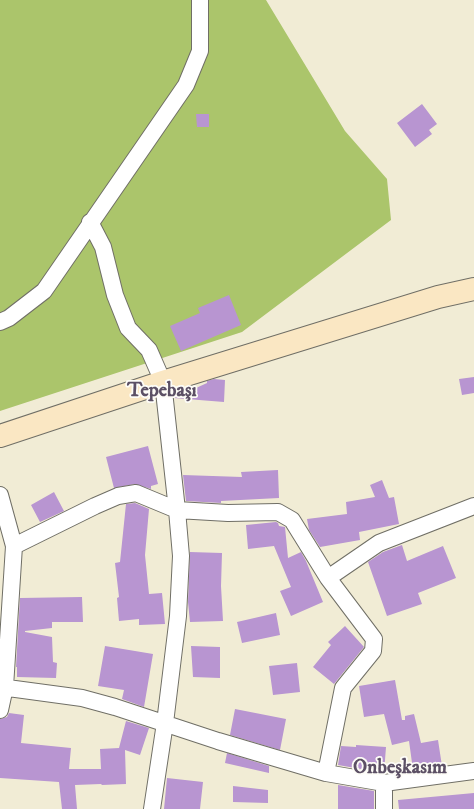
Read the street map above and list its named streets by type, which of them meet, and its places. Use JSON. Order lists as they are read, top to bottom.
{
  "districts": ["Tepebaşı", "Onbeşkasım"]
}
